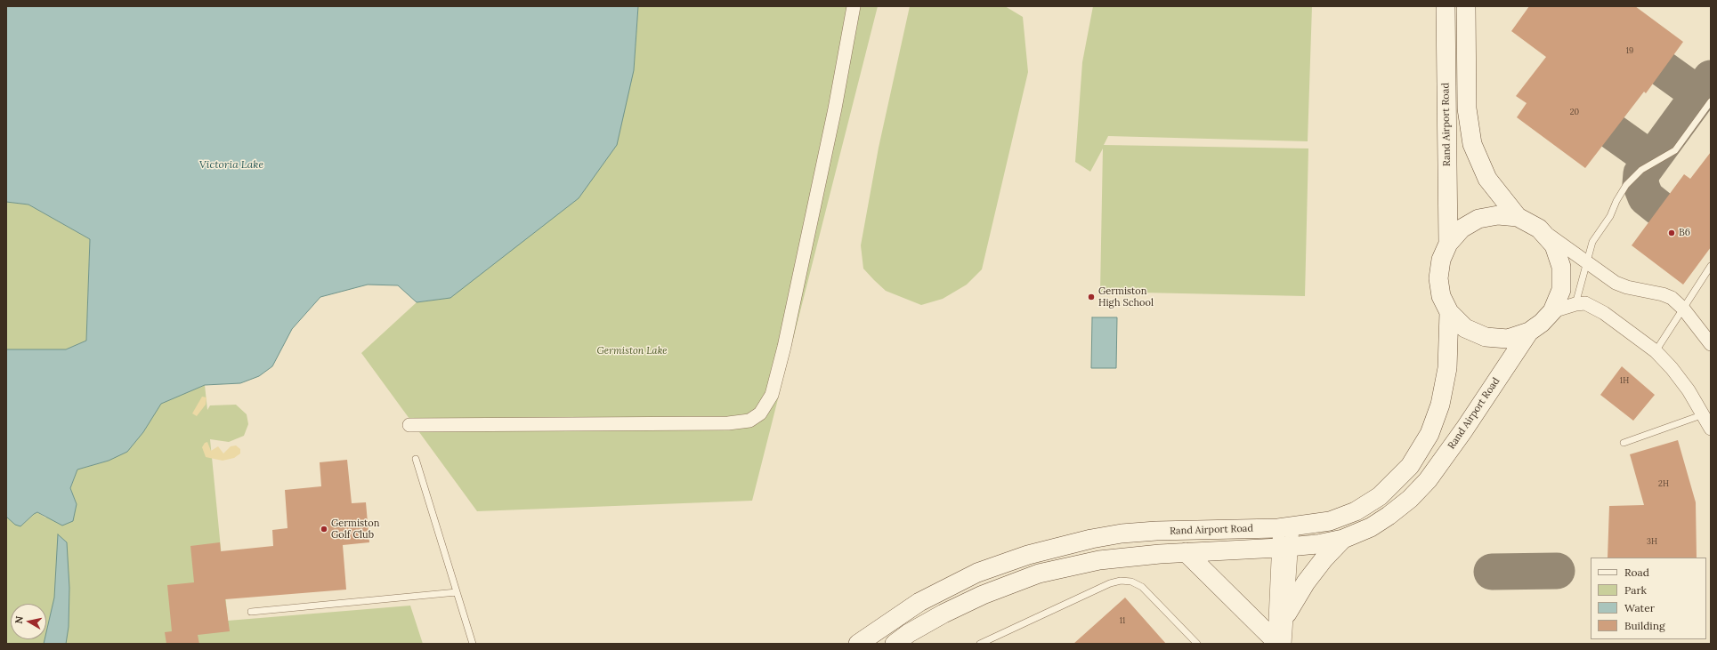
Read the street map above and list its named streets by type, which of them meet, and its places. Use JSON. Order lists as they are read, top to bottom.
{
  "streets": {
    "street": ["Rand Airport Road"]
  },
  "water": ["Victoria Lake"],
  "parks": ["Germiston Lake"],
  "places": ["B6", "Germiston High School", "Germiston Golf Club"],
  "house_numbers": [
    "19",
    "20",
    "1H",
    "2H",
    "3H",
    "11"
  ],
  "legend": [
    "Road",
    "Park",
    "Water",
    "Building"
  ],
  "north": "left"
}
